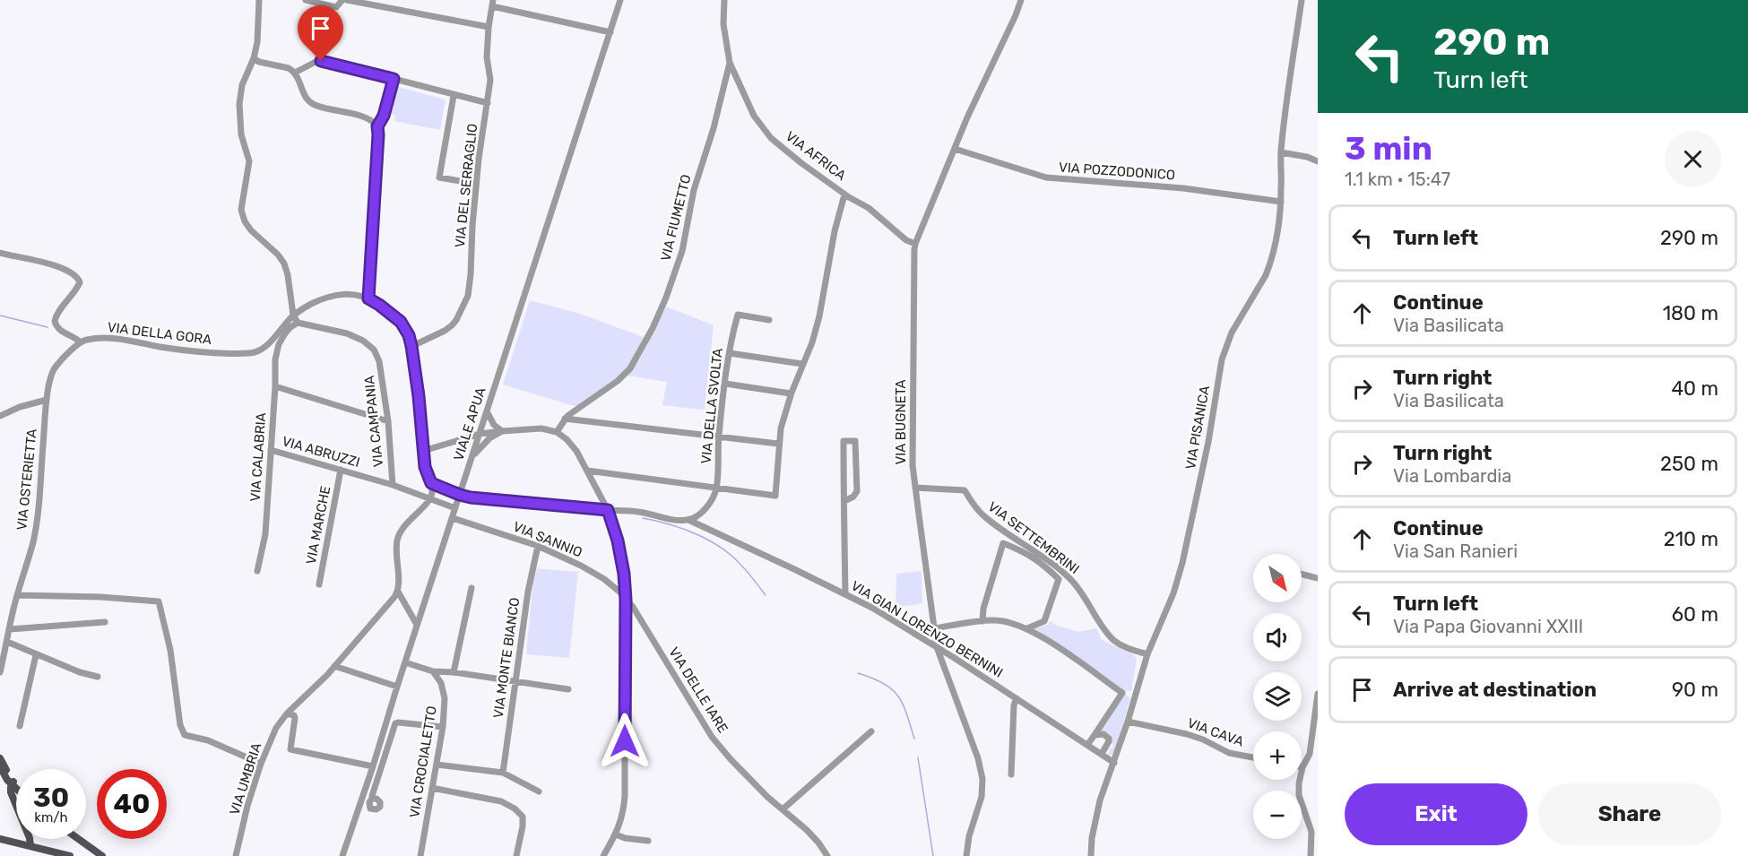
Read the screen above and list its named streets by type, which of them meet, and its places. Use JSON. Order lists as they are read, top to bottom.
{
  "streets": {
    "street": [
      "VIA AFRICA",
      "VIA POZZODONICO",
      "VIA DEL SERRAGLIO",
      "VIA FIUMETTO",
      "VIA DELLA GORA",
      "VIA DELLA SVOLTA",
      "VIA CAMPANIA",
      "VIA BUGNETA",
      "VIALE APUA",
      "VIA PISANICA",
      "VIA ABRUZZI",
      "VIA CALABRIA",
      "VIA OSTERIETTA",
      "VIA MARCHE",
      "VIA SETTEMBRINI",
      "VIA SANNIO",
      "VIA GIAN LORENZO BERNINI",
      "VIA MONTE BIANCO",
      "VIA DELLE IARE",
      "VIA CAVA",
      "VIA CROCIALETTO",
      "VIA UMBRIA"
    ]
  },
  "crossings": [
    ["VIA AFRICA", "VIA FIUMETTO"],
    ["VIA AFRICA", "VIA BUGNETA"],
    ["VIA POZZODONICO", "VIA BUGNETA"],
    ["VIA POZZODONICO", "VIA PISANICA"],
    ["VIA DELLA GORA", "VIA OSTERIETTA"],
    ["VIA DELLA SVOLTA", "VIA GIAN LORENZO BERNINI"],
    ["VIA CAMPANIA", "VIA ABRUZZI"],
    ["VIA BUGNETA", "VIA SETTEMBRINI"],
    ["VIA BUGNETA", "VIA GIAN LORENZO BERNINI"],
    ["VIALE APUA", "VIA ABRUZZI"],
    ["VIALE APUA", "VIA SANNIO"],
    ["VIALE APUA", "VIA GIAN LORENZO BERNINI"],
    ["VIA PISANICA", "VIA SETTEMBRINI"],
    ["VIA PISANICA", "VIA GIAN LORENZO BERNINI"],
    ["VIA PISANICA", "VIA CAVA"],
    ["VIA ABRUZZI", "VIA CALABRIA"],
    ["VIA ABRUZZI", "VIA MARCHE"],
    ["VIA SANNIO", "VIA MONTE BIANCO"],
    ["VIA SANNIO", "VIA DELLE IARE"]
  ],
  "north": "bottom right",
  "page": {
    "turn": ["290 m", "Turn left"],
    "heading": ["3 min", "1.1 km · 15:47"],
    "list": [
      {
        "name": "Turn left",
        "value": "290 m"
      },
      {
        "name": "Continue",
        "note": "Via Basilicata",
        "value": "180 m"
      },
      {
        "name": "Turn right",
        "note": "Via Basilicata",
        "value": "40 m"
      },
      {
        "name": "Turn right",
        "note": "Via Lombardia",
        "value": "250 m"
      },
      {
        "name": "Continue",
        "note": "Via San Ranieri",
        "value": "210 m"
      },
      {
        "name": "Turn left",
        "note": "Via Papa Giovanni XXIII",
        "value": "60 m"
      },
      {
        "name": "Arrive at destination",
        "value": "90 m"
      }
    ],
    "map_buttons": ["+", "−"],
    "speed": "30 km/h",
    "limit": "40",
    "buttons": ["Exit", "Share"]
  }
}
